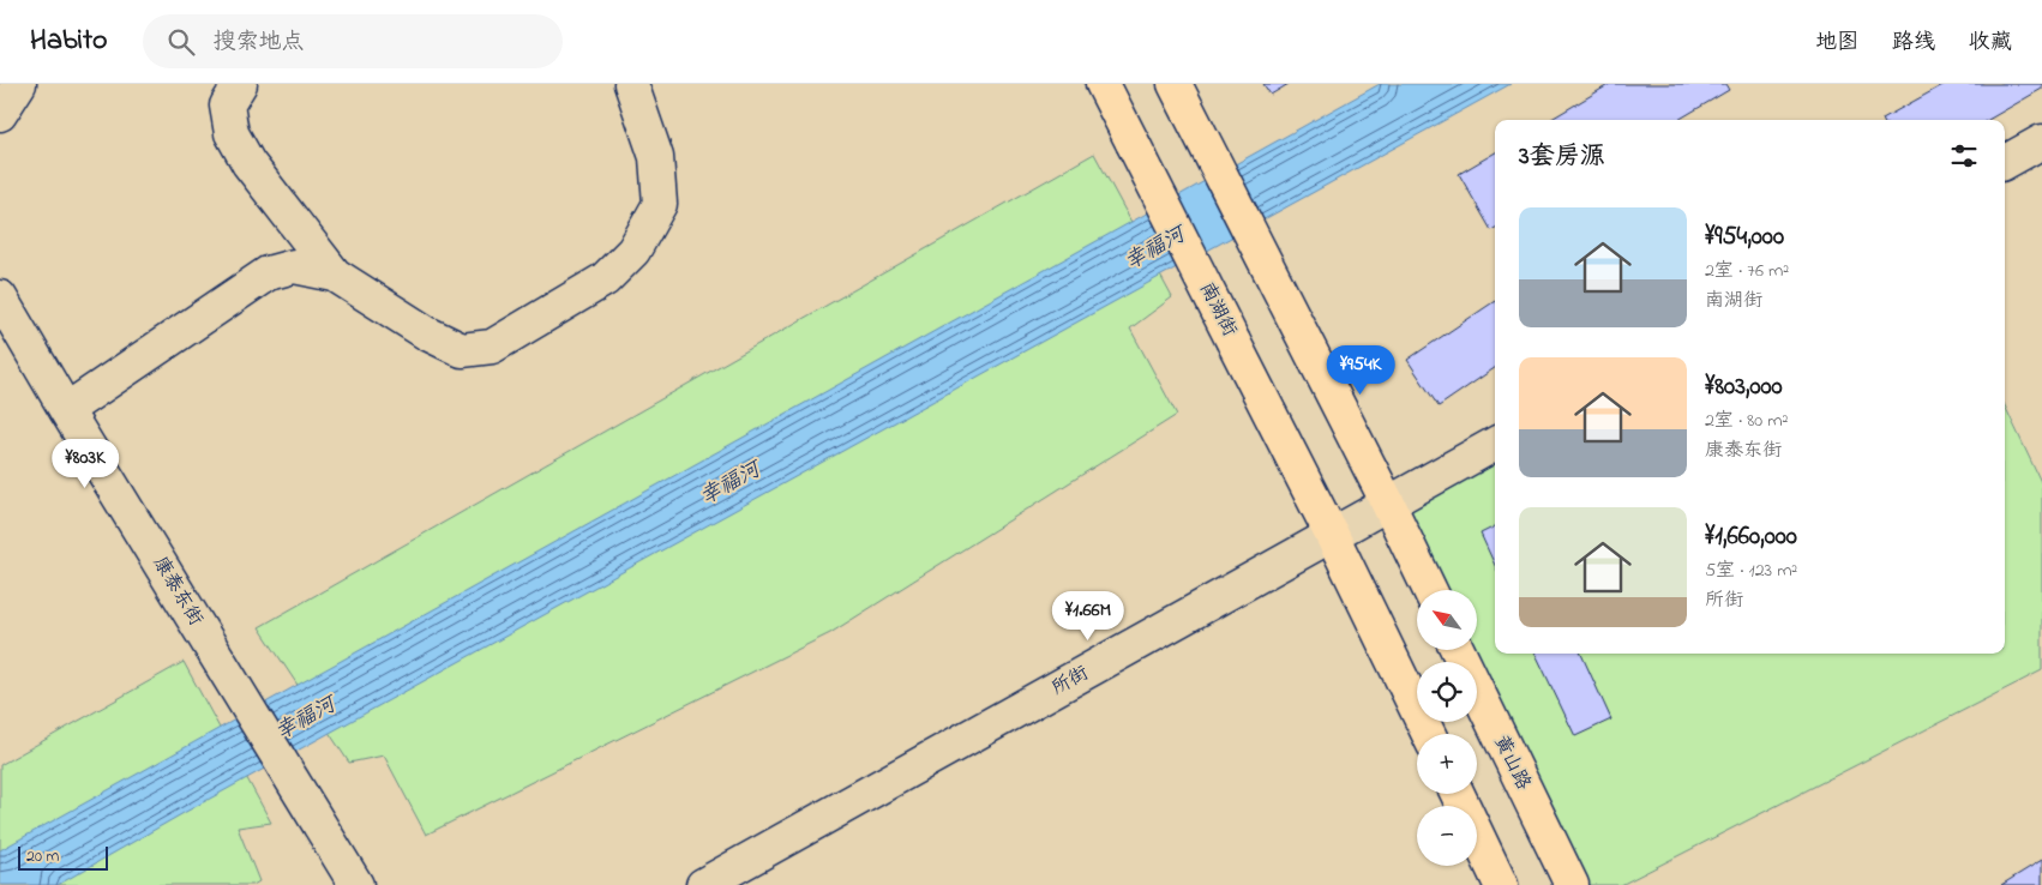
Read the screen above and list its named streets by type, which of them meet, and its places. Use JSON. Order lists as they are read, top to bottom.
{
  "streets": {
    "main road": ["南湖街", "黄山路"],
    "street": ["康泰东街", "所街"]
  },
  "crossings": [
    ["南湖街", "所街"]
  ],
  "water": ["幸福河"],
  "scale_bar": "20 m",
  "north": "top left",
  "page": {
    "header": "Habito",
    "search": "搜索地点",
    "nav": ["地图", "路线", "收藏"],
    "heading": "3套房源",
    "list": [
      {
        "name": "¥954,000",
        "note": "2室 · 76 m² · 南湖街"
      },
      {
        "name": "¥803,000",
        "note": "2室 · 80 m² · 康泰东街"
      },
      {
        "name": "¥1,660,000",
        "note": "5室 · 123 m² · 所街"
      }
    ],
    "price": ["¥954K", "¥803K", "¥1.66M"],
    "map_buttons": ["+", "−"],
    "scale": "20 m"
  }
}
